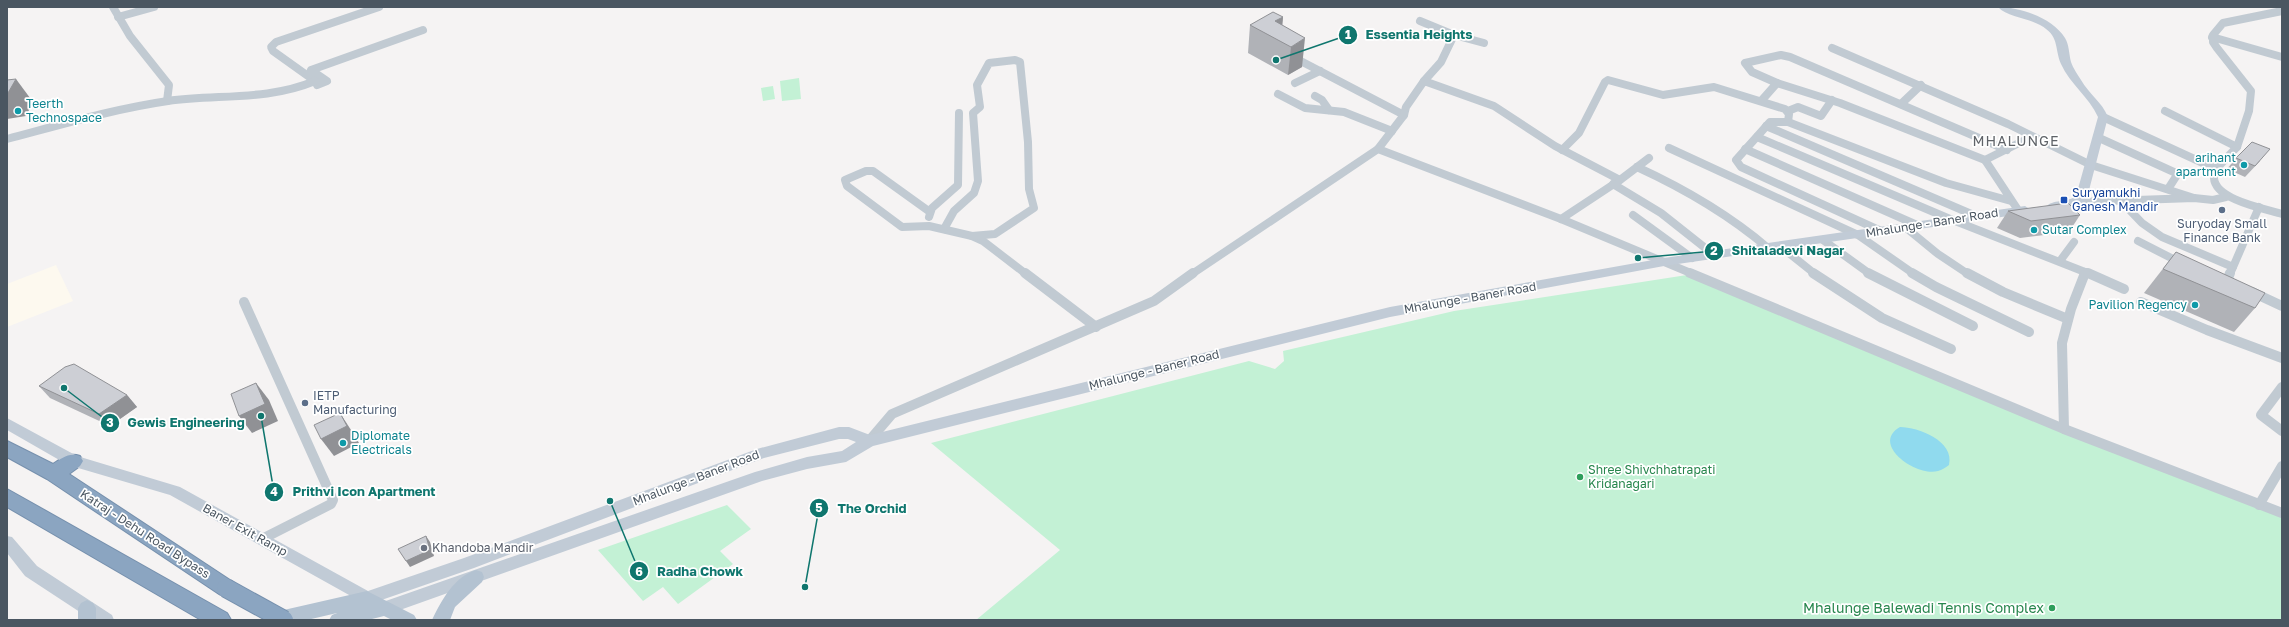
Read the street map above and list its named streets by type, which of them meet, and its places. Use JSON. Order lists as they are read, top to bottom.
{
  "streets": {
    "highway": ["Katraj - Dehu Road Bypass"],
    "main road": ["Mhalunge - Baner Road", "Baner Exit Ramp"]
  },
  "crossings": [
    ["Mhalunge - Baner Road", "Baner Exit Ramp"]
  ],
  "districts": ["MHALUNGE"],
  "places": {
    "other": [
      "Essentia Heights",
      "Teerth Technospace",
      "arihant apartment",
      "Suryoday Small Finance Bank",
      "Sutar Complex",
      "Shitaladevi Nagar",
      "Pavilion Regency",
      "Gewis Engineering",
      "IETP Manufacturing",
      "Prithvi Icon Apartment",
      "Diplomate Electricals",
      "Shree Shivchhatrapati Kridanagari",
      "Radha Chowk",
      "Khandoba Mandir",
      "The Orchid",
      "Mhalunge Balewadi Tennis Complex"
    ],
    "transit": ["Suryamukhi Ganesh Mandir"]
  }
}
